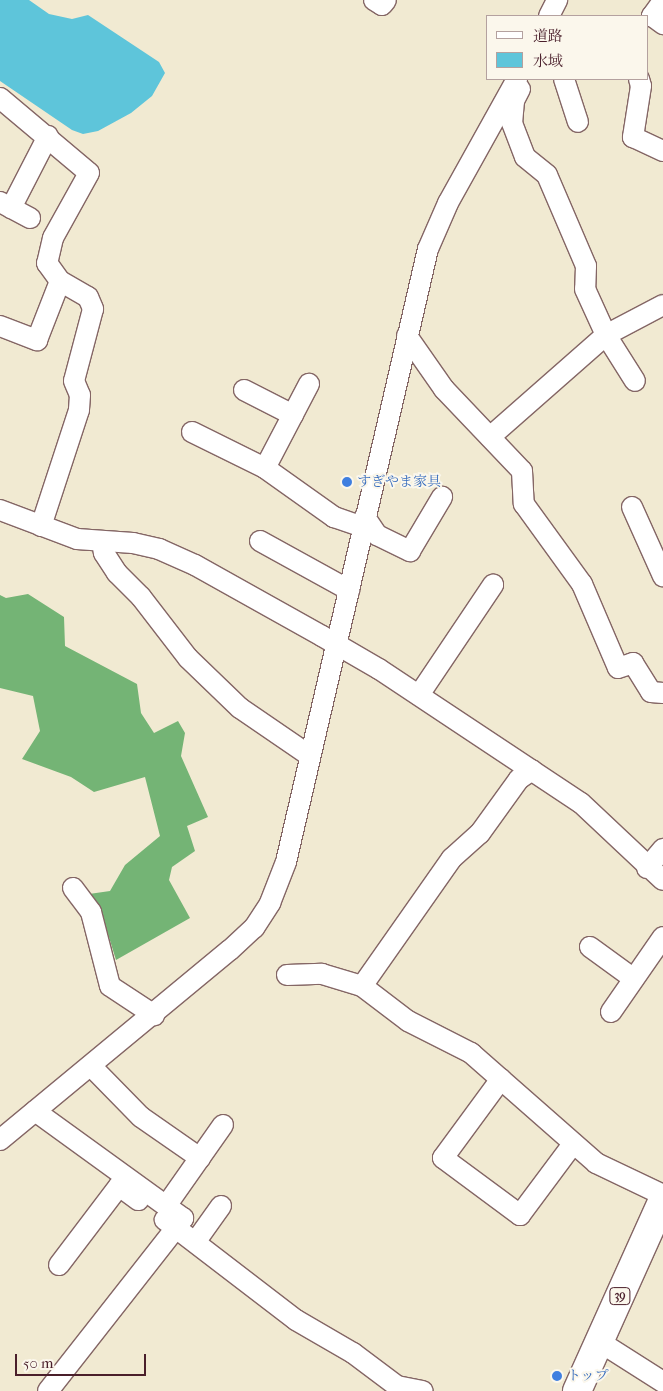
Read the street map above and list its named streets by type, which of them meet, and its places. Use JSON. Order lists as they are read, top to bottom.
{
  "streets": {
    "main road": ["39"]
  },
  "places": ["すぎやま家具", "トップ"],
  "legend": ["道路", "水域"],
  "scale_bar": "50 m"
}
